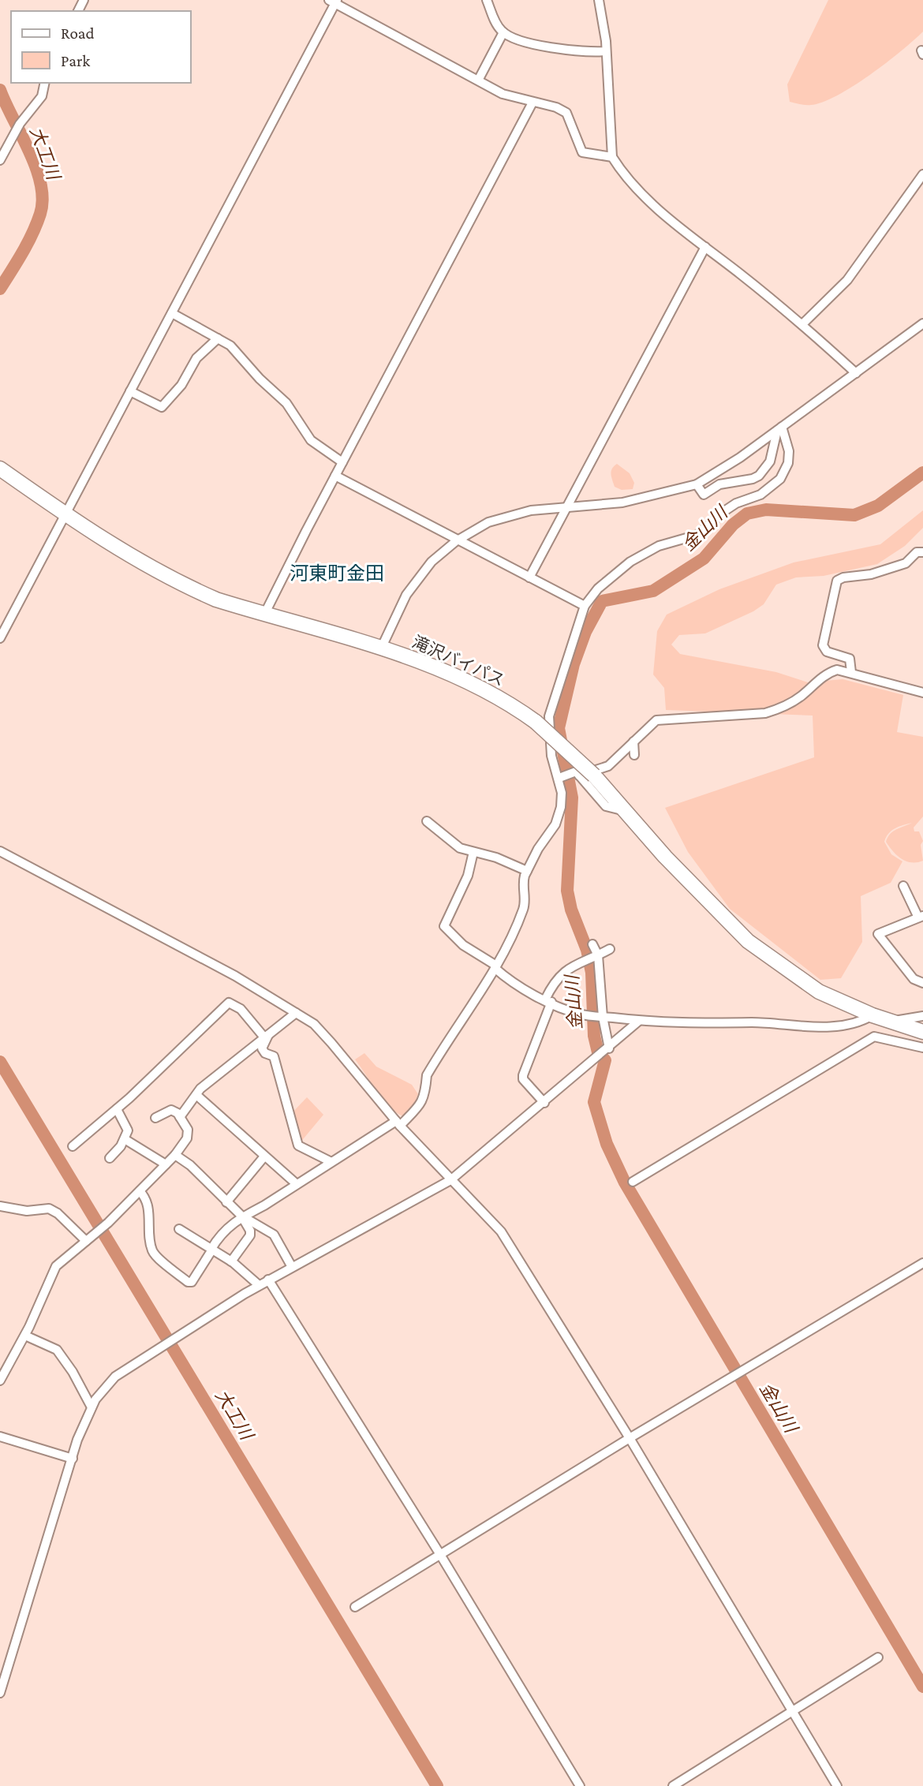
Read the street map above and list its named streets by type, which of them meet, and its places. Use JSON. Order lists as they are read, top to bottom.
{
  "streets": {
    "highway": ["滝沢バイパス"]
  },
  "districts": ["河東町金田"],
  "water": ["大工川", "金山川"],
  "legend": ["Road", "Park"]
}
